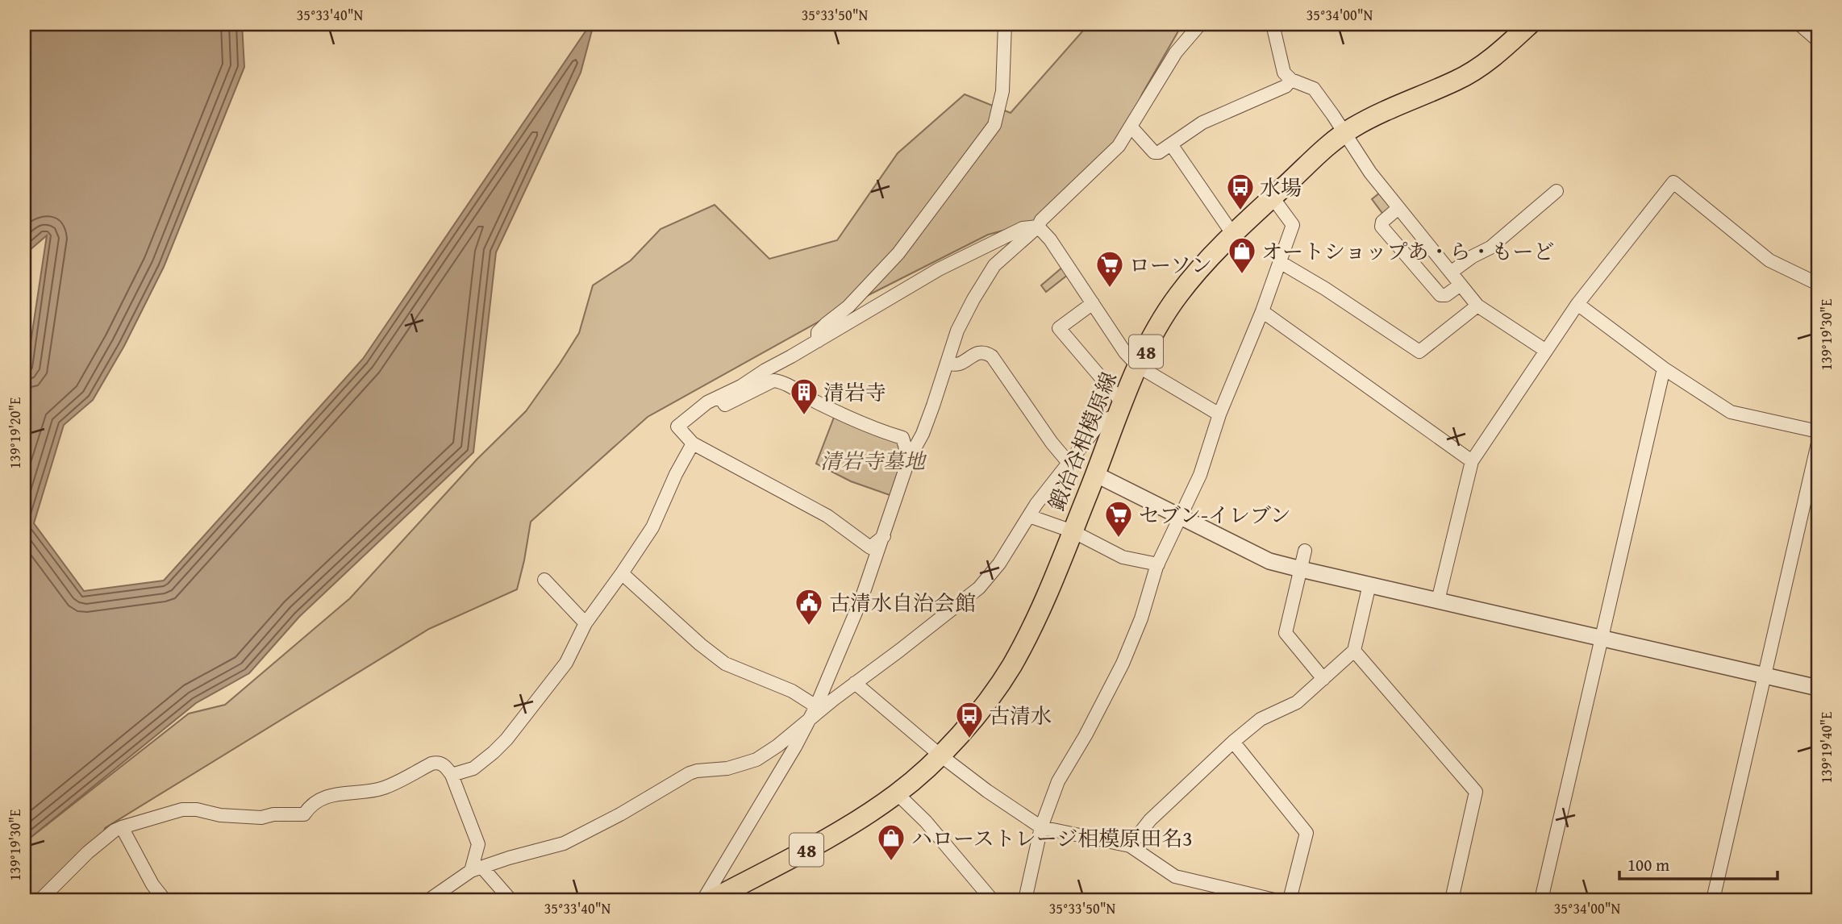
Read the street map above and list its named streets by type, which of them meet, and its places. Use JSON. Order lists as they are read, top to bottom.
{
  "streets": {
    "main road": ["48", "鍛冶谷相模原線"]
  },
  "parks": ["清岩寺墓地"],
  "places": {
    "bus stop": ["水場", "古清水"],
    "shop": ["オートショップあ・ら・もーど", "ハローストレージ相模原田名3"],
    "supermarket": ["ローソン", "セブン-イレブン"],
    "building": ["清岩寺"],
    "public building": ["古清水自治会館"]
  },
  "scale_bar": "100 m",
  "coordinates": [
    "35°33'40\"N",
    "35°33'50\"N",
    "35°34'00\"N",
    "139°19'30\"E",
    "139°19'20\"E",
    "139°19'40\"E"
  ]
}
